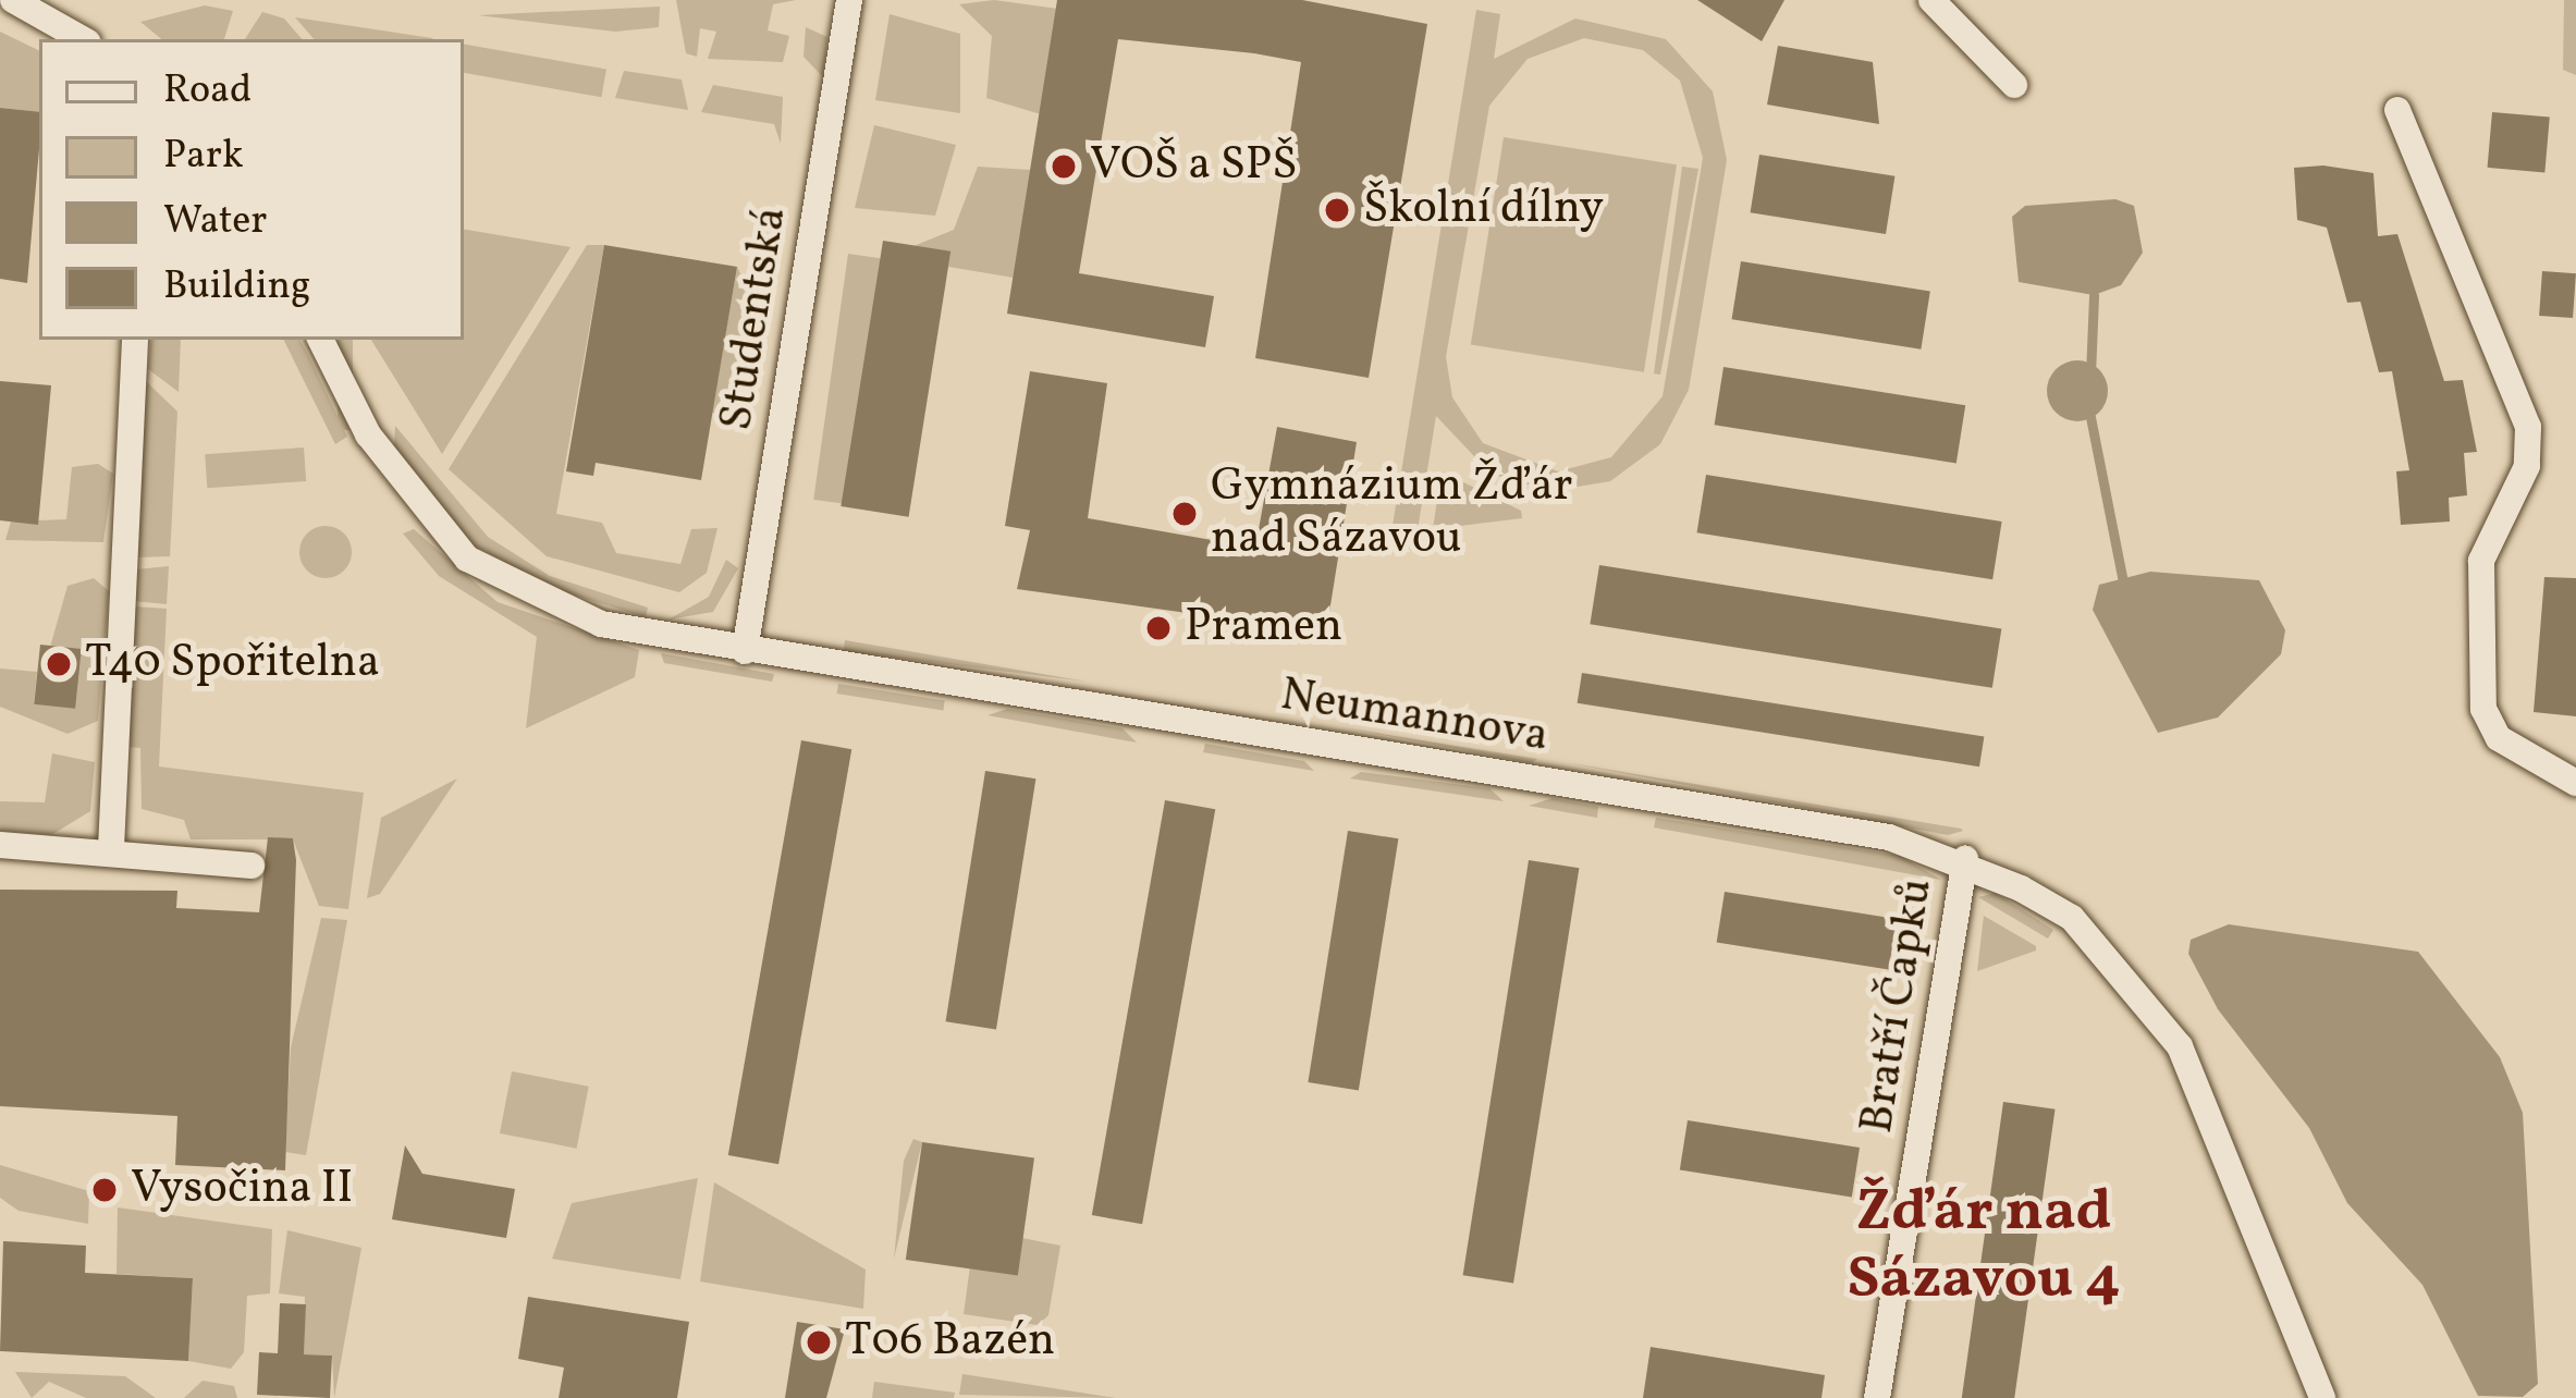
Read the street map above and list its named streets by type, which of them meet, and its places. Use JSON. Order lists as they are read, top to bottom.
{
  "streets": {
    "street": ["Studentská", "Neumannova", "Bratří Čapků"]
  },
  "crossings": [
    ["Studentská", "Neumannova"],
    ["Neumannova", "Bratří Čapků"]
  ],
  "districts": ["Žďár nad Sázavou 4"],
  "places": [
    "VOŠ a SPŠ",
    "Školní dílny",
    "Gymnázium Žďár nad Sázavou",
    "Pramen",
    "T40 Spořitelna",
    "Vysočina II",
    "T06 Bazén"
  ],
  "legend": [
    "Road",
    "Park",
    "Water",
    "Building"
  ]
}
